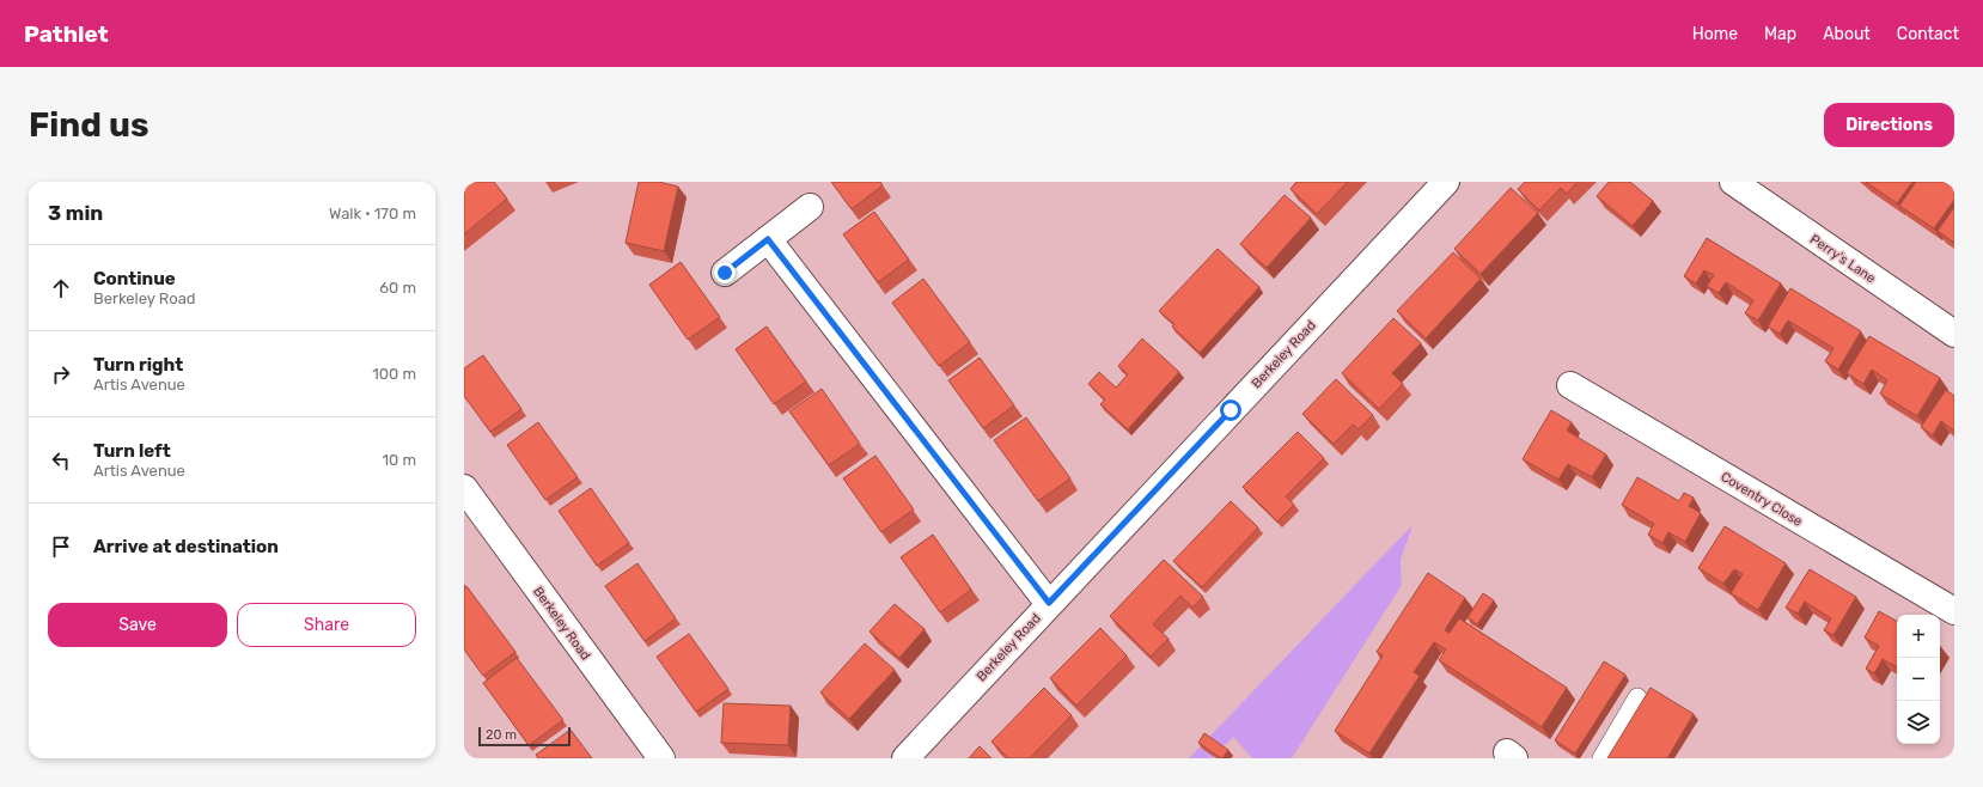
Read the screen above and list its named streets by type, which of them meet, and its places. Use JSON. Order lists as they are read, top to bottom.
{
  "streets": {
    "street": ["Perry's Lane", "Berkeley Road", "Coventry Close"]
  },
  "scale_bar": "20 m",
  "page": {
    "header": "Pathlet",
    "nav": [
      "Home",
      "Map",
      "About",
      "Contact"
    ],
    "buttons": [
      "Directions",
      ["Save", "Share"]
    ],
    "title": "Find us",
    "heading": ["3 min", "Walk · 170 m"],
    "list": [
      ["Continue", "Berkeley Road", "60 m"],
      ["Turn right", "Artis Avenue", "100 m"],
      ["Turn left", "Artis Avenue", "10 m"],
      "Arrive at destination"
    ],
    "map_buttons": ["+", "−"],
    "scale": "20 m"
  }
}
